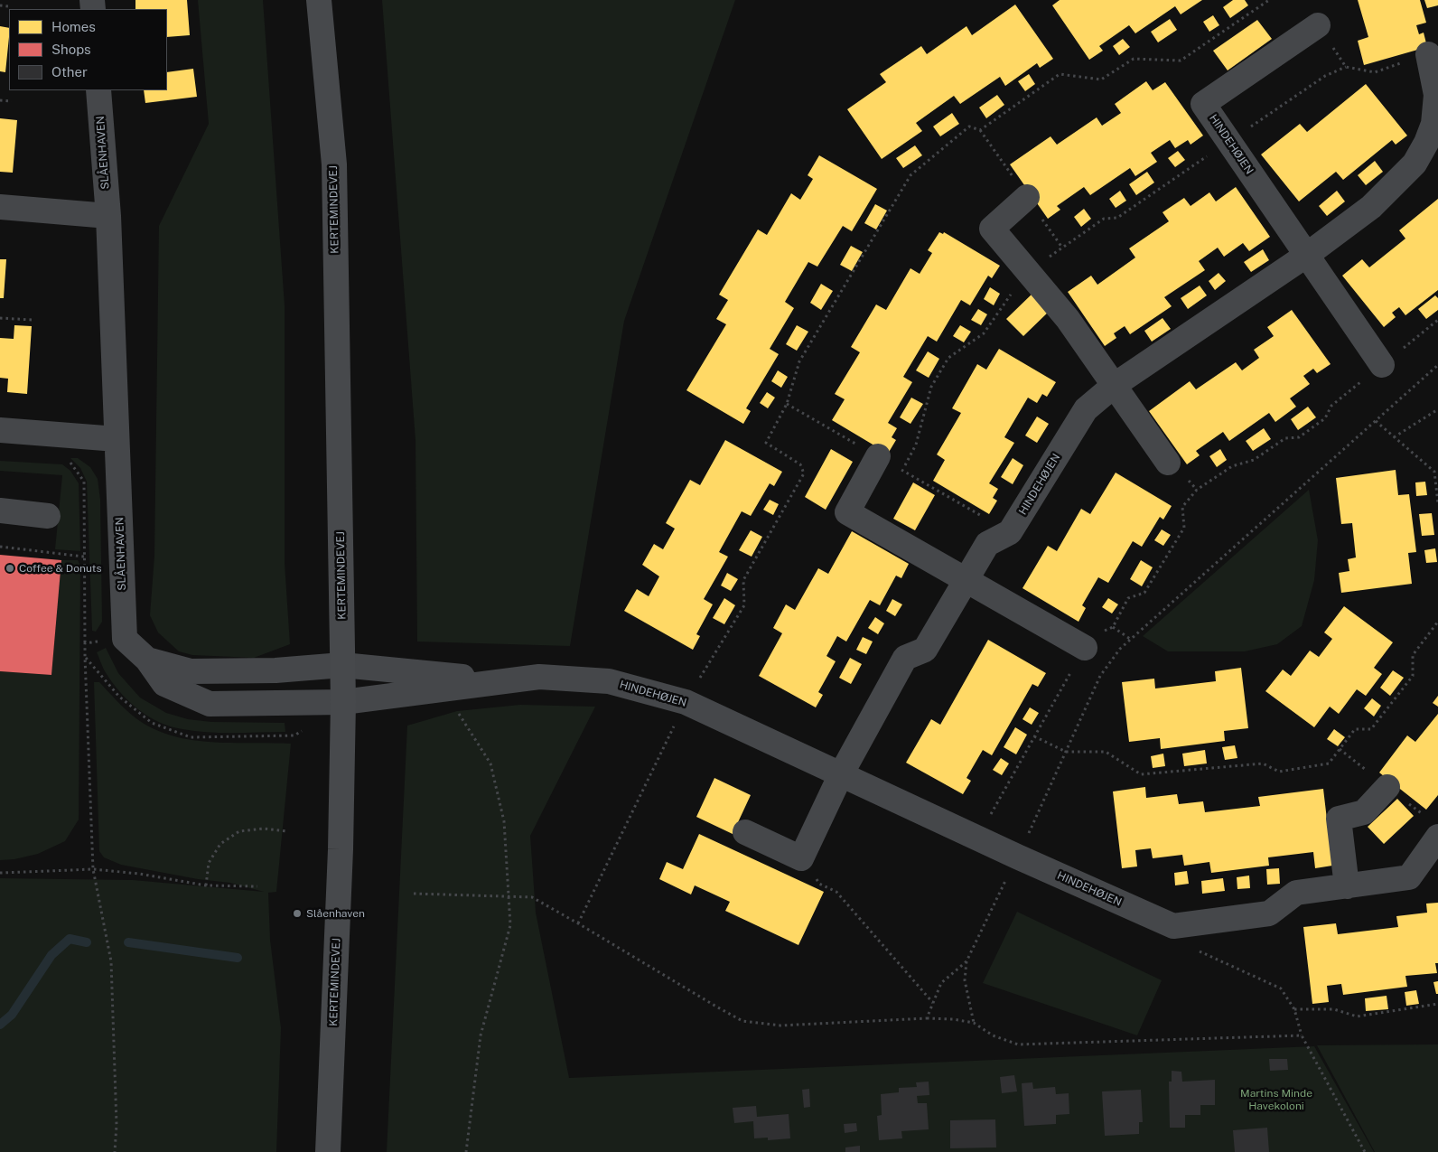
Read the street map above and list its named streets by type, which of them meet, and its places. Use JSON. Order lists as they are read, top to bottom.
{
  "streets": {
    "main road": ["KERTEMINDEVEJ"],
    "street": ["HINDEHØJEN", "SLÅENHAVEN"]
  },
  "crossings": [
    ["HINDEHØJEN", "KERTEMINDEVEJ"]
  ],
  "parks": ["Martins Minde Havekoloni"],
  "places": ["Coffee & Donuts", "Slåenhaven"],
  "legend": ["Homes", "Shops", "Other"]
}
